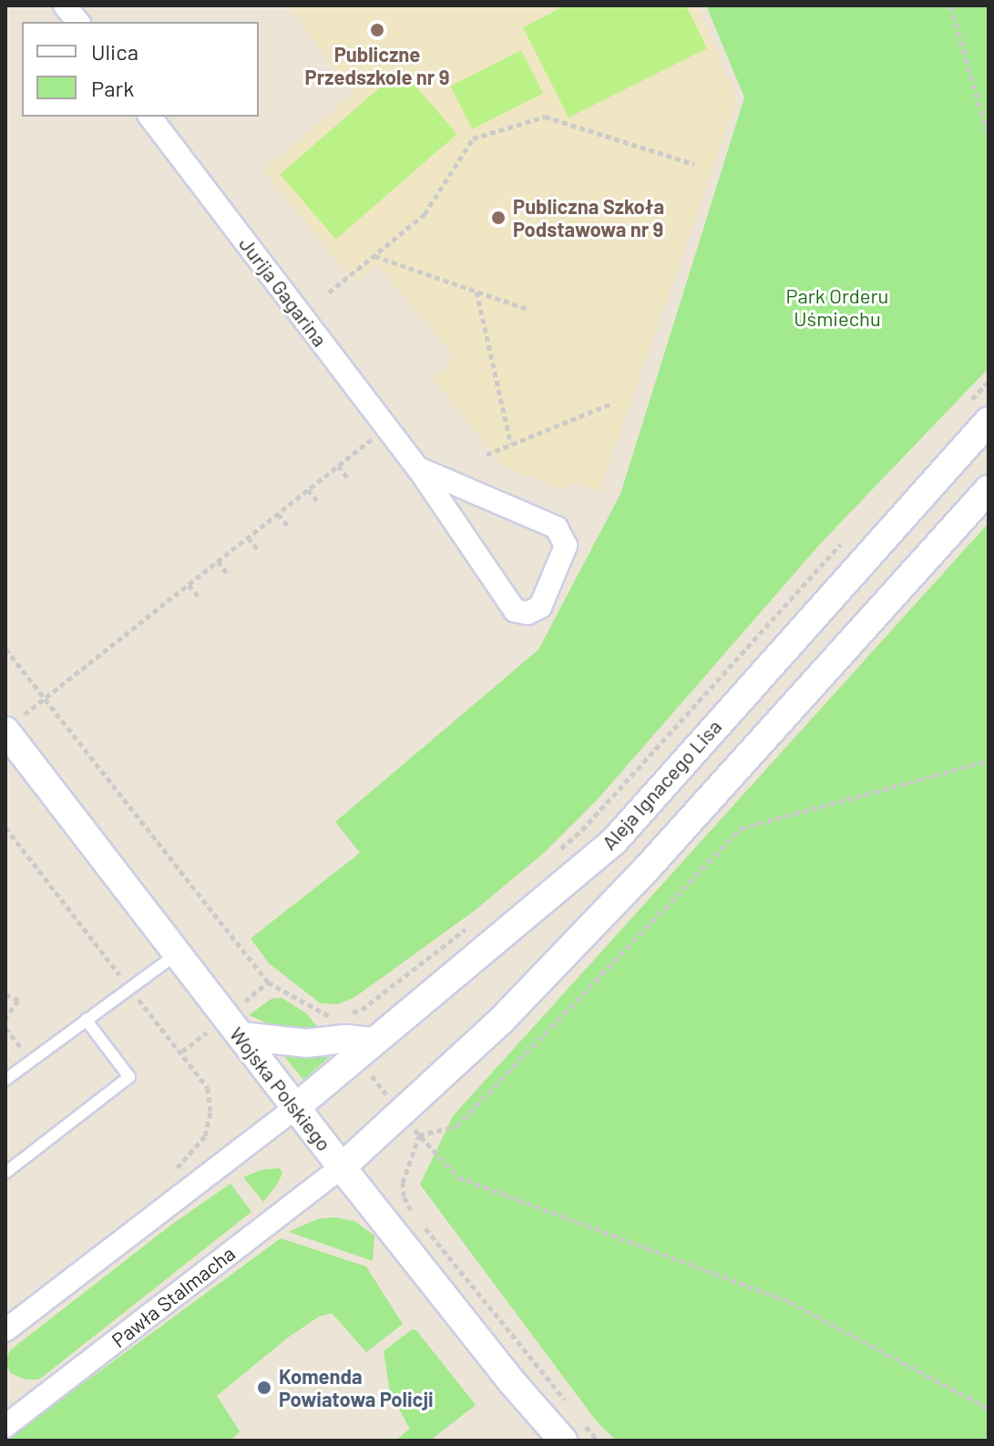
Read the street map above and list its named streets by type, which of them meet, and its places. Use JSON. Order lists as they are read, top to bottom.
{
  "streets": {
    "street": [
      "Jurija Gagarina",
      "Aleja Ignacego Lisa",
      "Wojska Polskiego",
      "Pawła Stalmacha"
    ]
  },
  "crossings": [
    ["Aleja Ignacego Lisa", "Wojska Polskiego"],
    ["Wojska Polskiego", "Pawła Stalmacha"]
  ],
  "parks": ["Park Orderu Uśmiechu"],
  "places": ["Publiczne Przedszkole nr 9", "Publiczna Szkoła Podstawowa nr 9", "Komenda Powiatowa Policji"],
  "legend": ["Ulica", "Park"]
}
